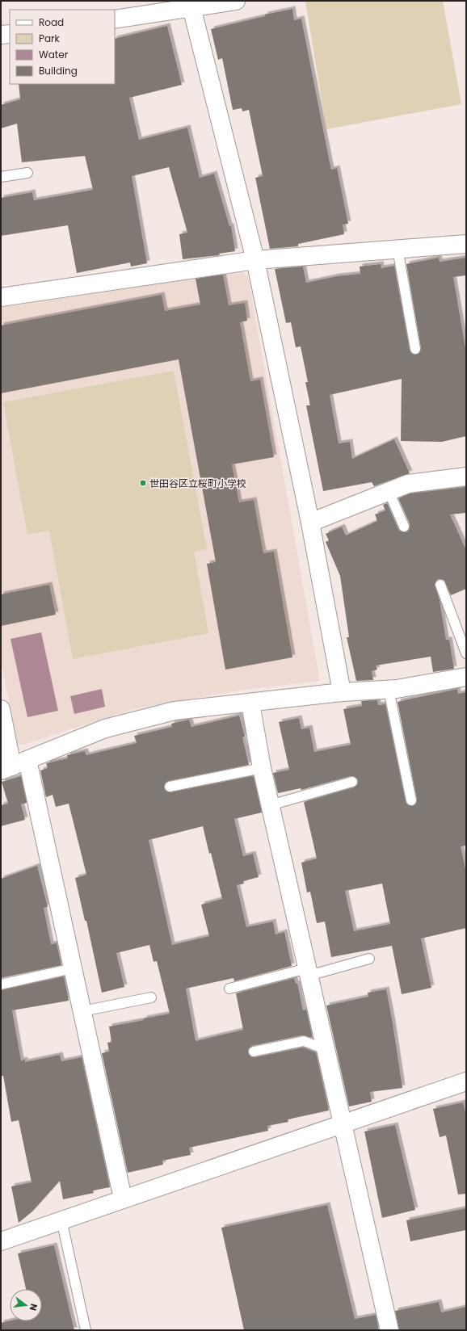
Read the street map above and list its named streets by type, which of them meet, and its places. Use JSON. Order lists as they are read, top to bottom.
{
  "places": ["世田谷区立桜町小学校"],
  "legend": [
    "Road",
    "Park",
    "Water",
    "Building"
  ],
  "north": "right"
}
